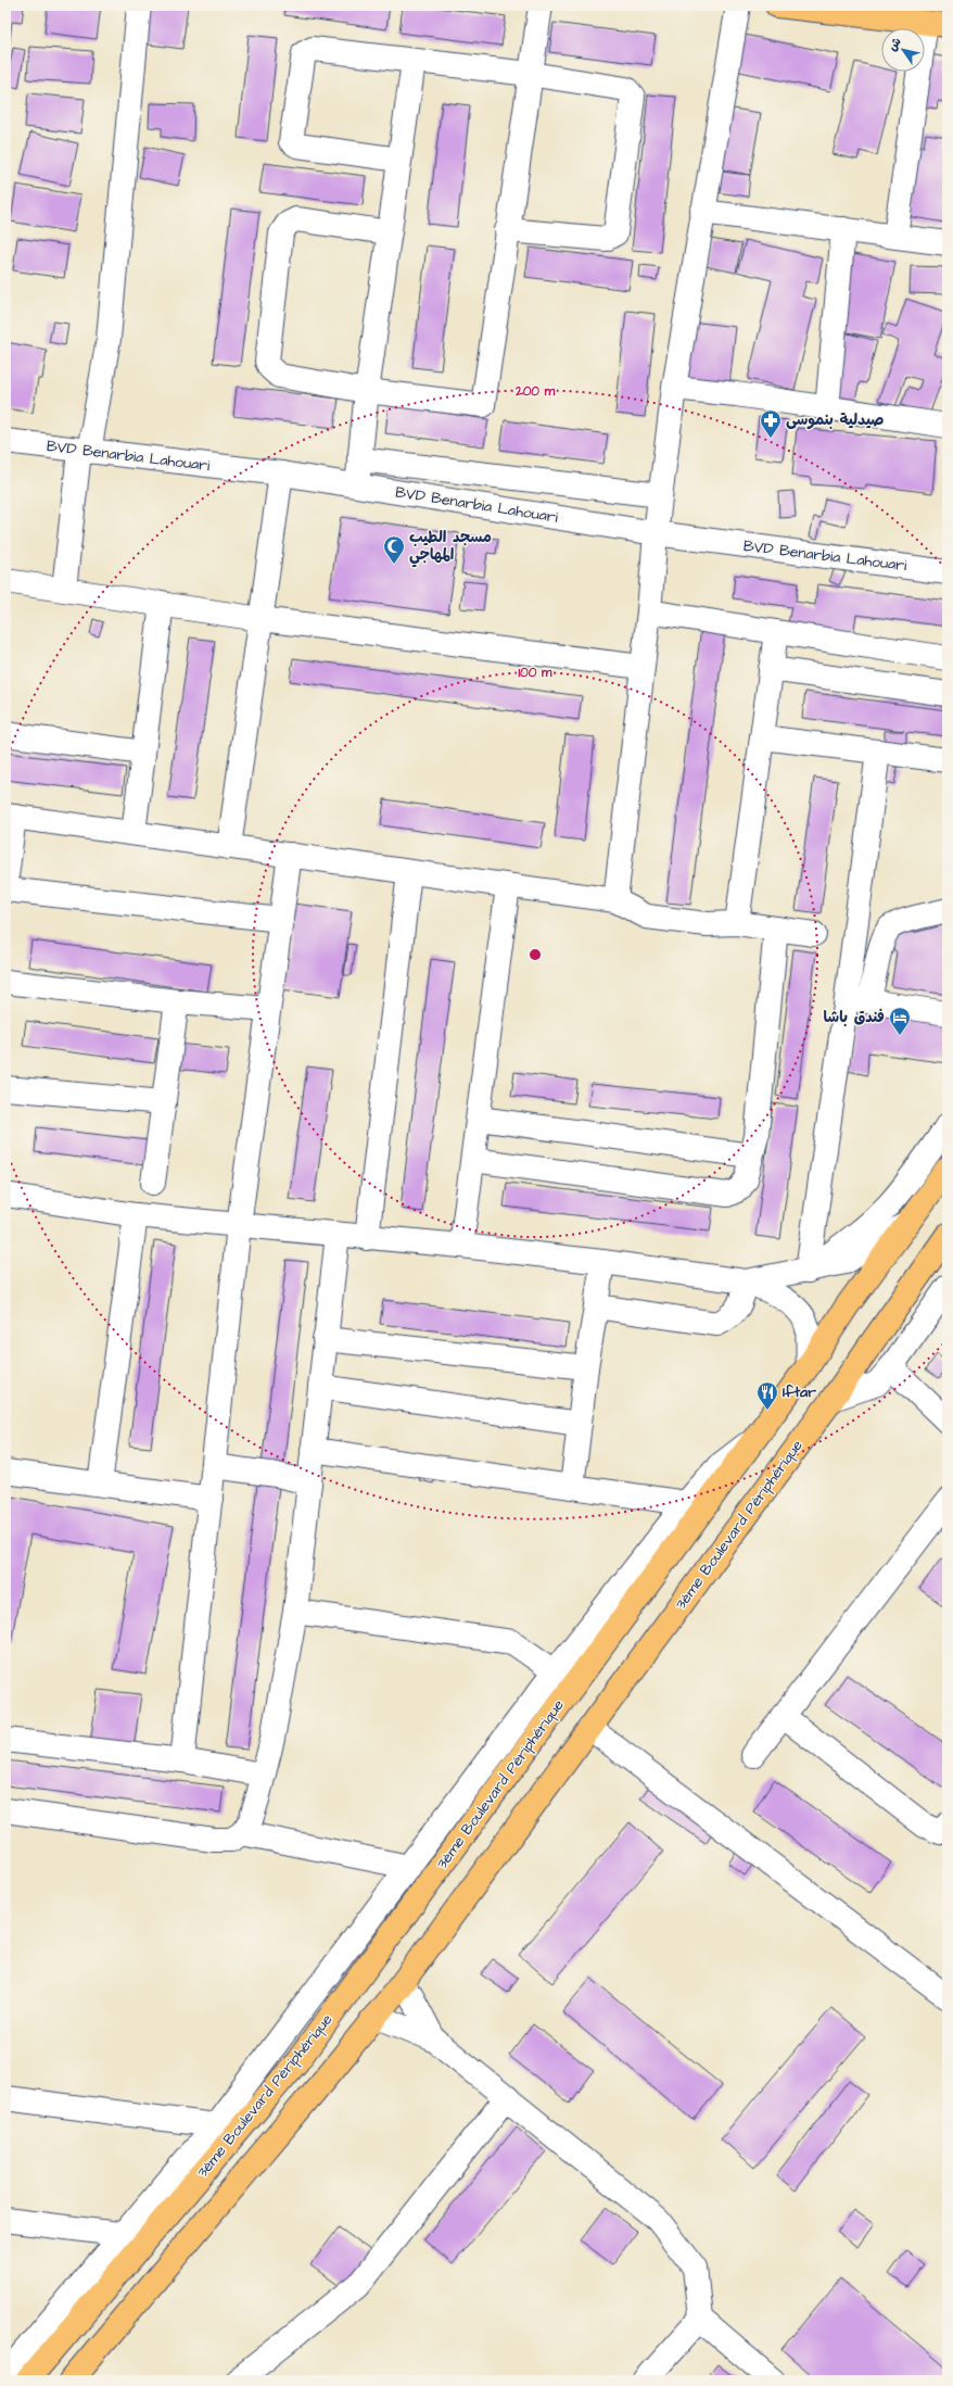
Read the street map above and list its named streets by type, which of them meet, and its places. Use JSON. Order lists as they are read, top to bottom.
{
  "streets": {
    "main road": ["3ème Boulevard Périphérique"],
    "street": ["BVD Benarbia Lahouari"]
  },
  "places": {
    "pharmacy": ["صيدلية بنموسى"],
    "mosque": ["مسجد الطيب المهاجي"],
    "hotel": ["فندق باشا"],
    "restaurant": ["Iftar"]
  },
  "north": "top left",
  "rings": ["200 m", "100 m"]
}
